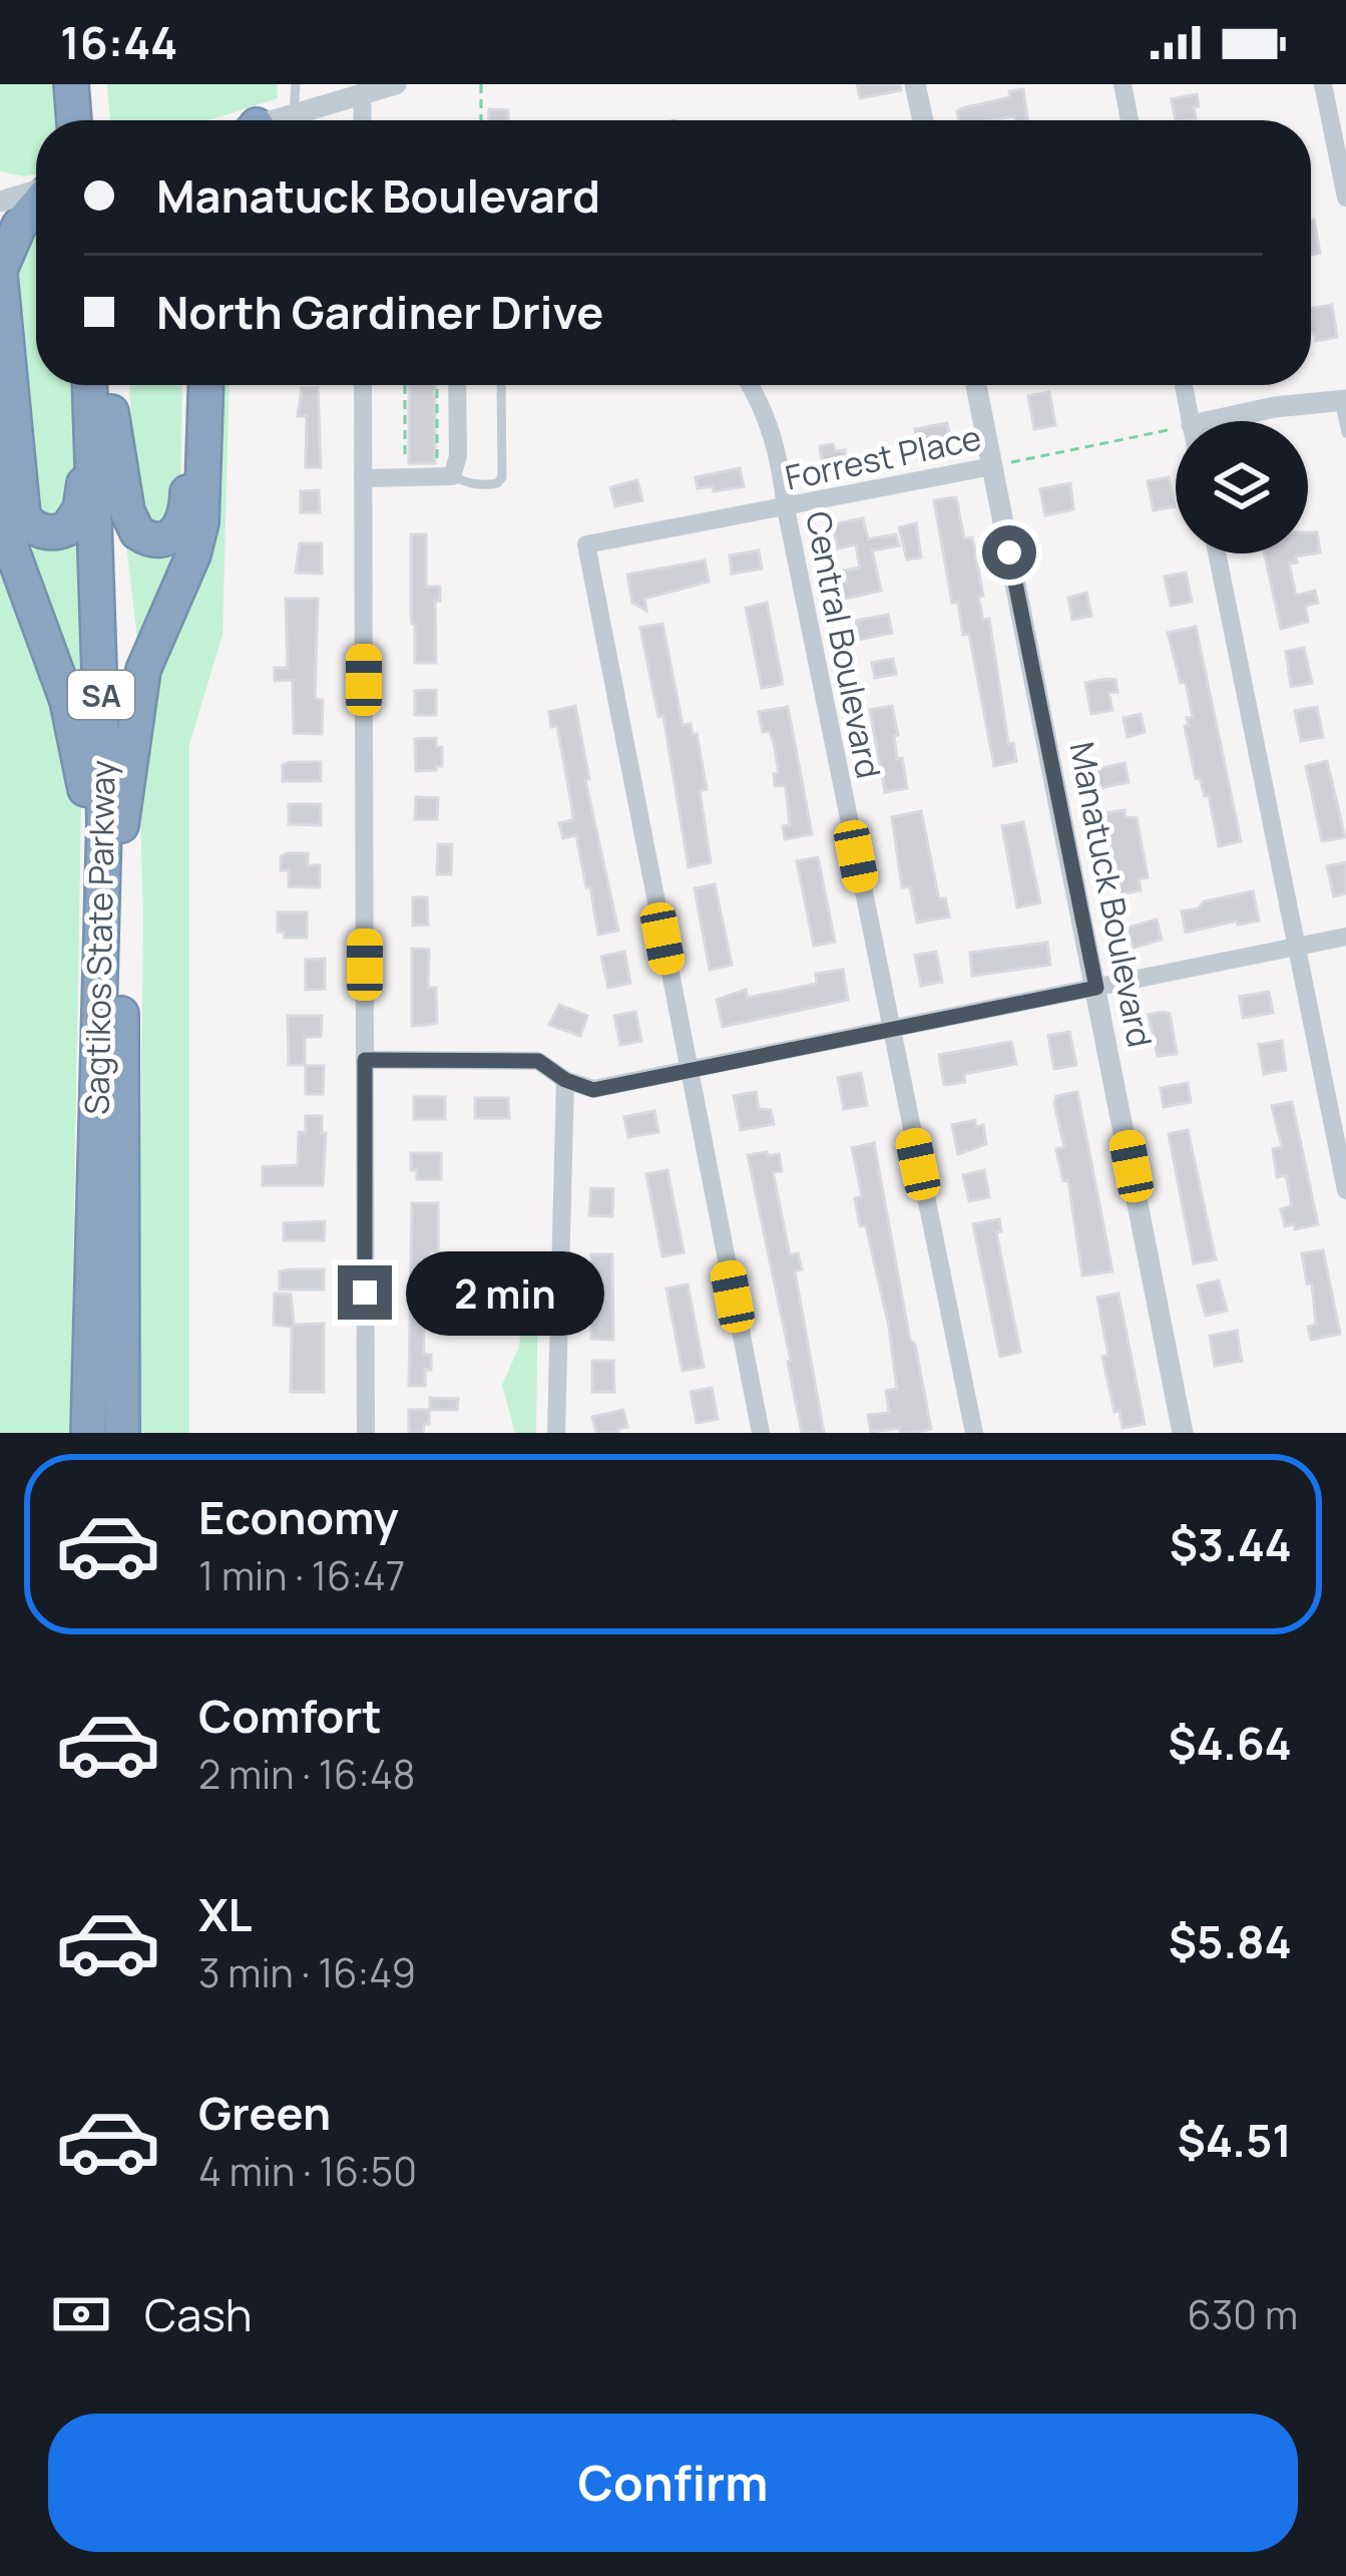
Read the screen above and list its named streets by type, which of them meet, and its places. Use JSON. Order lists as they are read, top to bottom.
{
  "streets": {
    "highway": ["SA", "Sagtikos State Parkway"],
    "street": ["Forrest Place", "Central Boulevard", "Manatuck Boulevard"]
  },
  "crossings": [
    ["Forrest Place", "Central Boulevard"],
    ["Forrest Place", "Manatuck Boulevard"]
  ],
  "page": {
    "status": "16:44",
    "banner": ["Manatuck Boulevard", "North Gardiner Drive"],
    "bubble": "2 min",
    "list": [
      {
        "name": "Economy",
        "note": "1 min · 16:47",
        "value": "$3.44"
      },
      {
        "name": "Comfort",
        "note": "2 min · 16:48",
        "value": "$4.64"
      },
      {
        "name": "XL",
        "note": "3 min · 16:49",
        "value": "$5.84"
      },
      {
        "name": "Green",
        "note": "4 min · 16:50",
        "value": "$4.51"
      }
    ],
    "pay": ["Cash", "630 m"],
    "buttons": "Confirm"
  }
}
